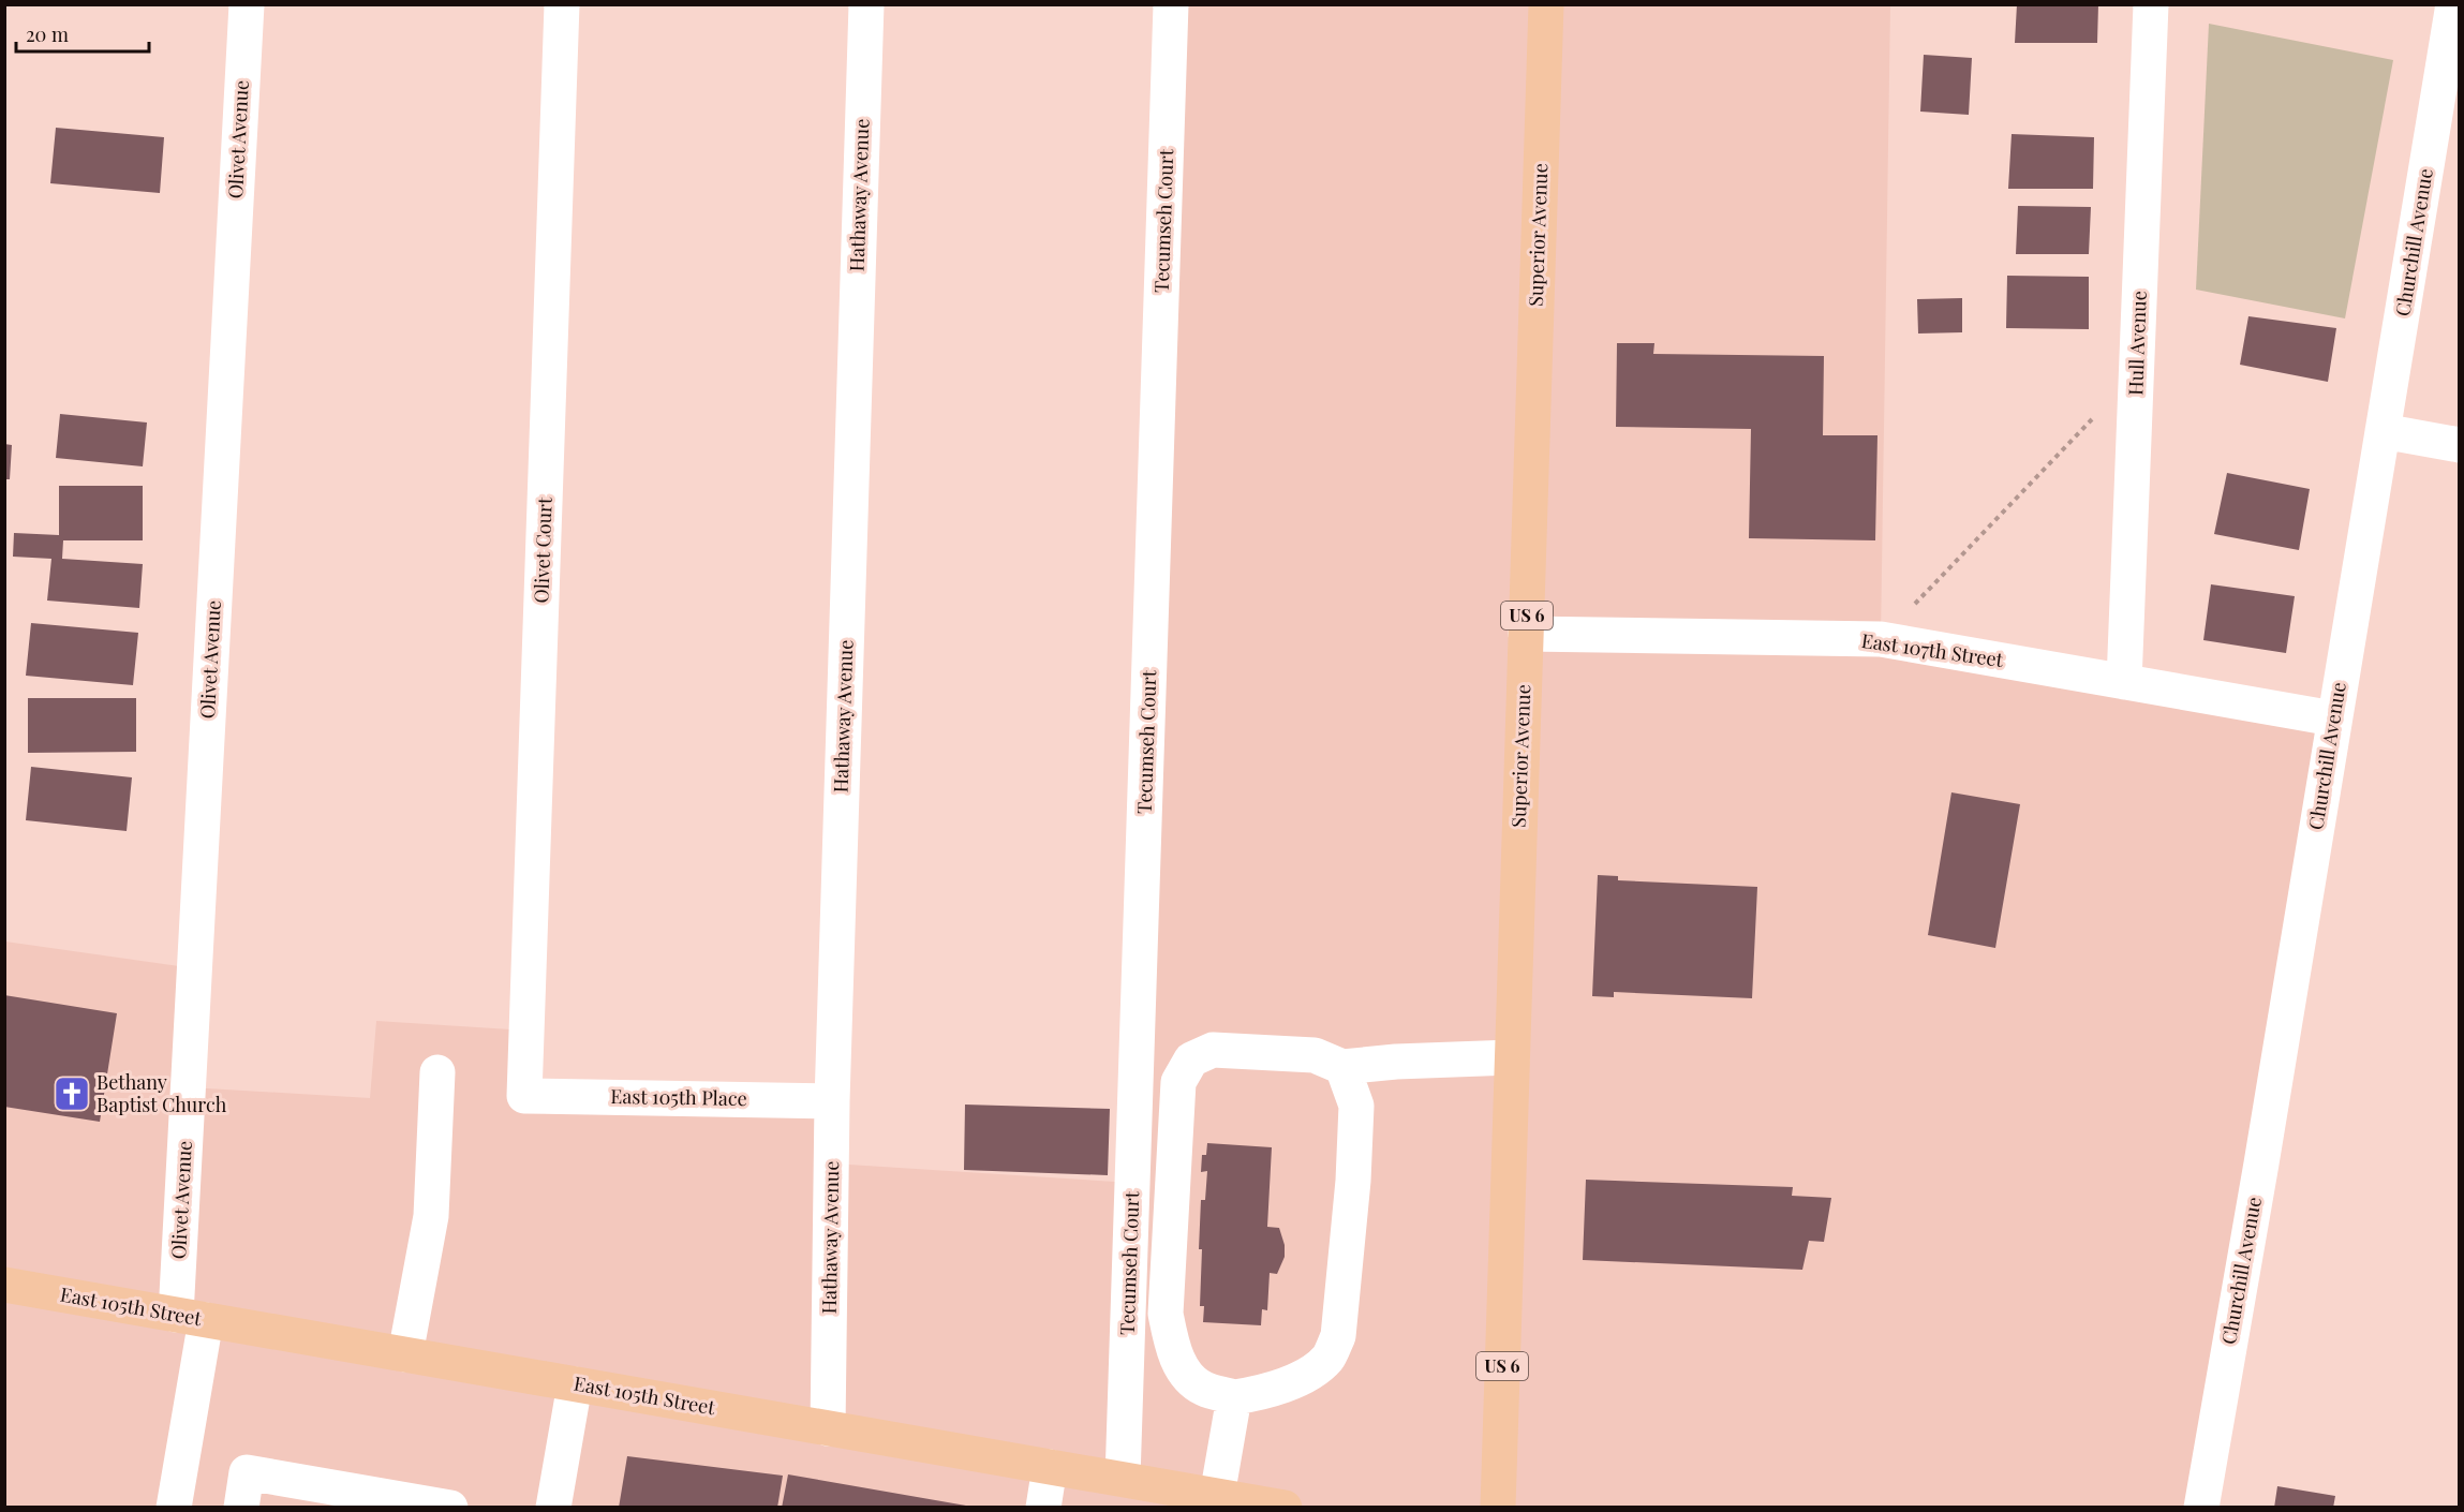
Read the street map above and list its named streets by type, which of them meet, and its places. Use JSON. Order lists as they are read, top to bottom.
{
  "streets": {
    "main road": ["Superior Avenue", "US 6", "East 105th Street"],
    "street": [
      "Olivet Avenue",
      "Hathaway Avenue",
      "Tecumseh Court",
      "Churchill Avenue",
      "Hull Avenue",
      "Olivet Court",
      "East 107th Street",
      "East 105th Place"
    ]
  },
  "crossings": [
    ["Olivet Avenue", "East 105th Street"],
    ["Hathaway Avenue", "East 105th Place"],
    ["Hathaway Avenue", "East 105th Street"],
    ["Tecumseh Court", "East 105th Street"],
    ["Superior Avenue", "East 107th Street"],
    ["Churchill Avenue", "East 107th Street"],
    ["Hull Avenue", "East 107th Street"],
    ["Olivet Court", "East 105th Place"]
  ],
  "places": {
    "church": ["Bethany Baptist Church"]
  },
  "scale_bar": "20 m"
}
